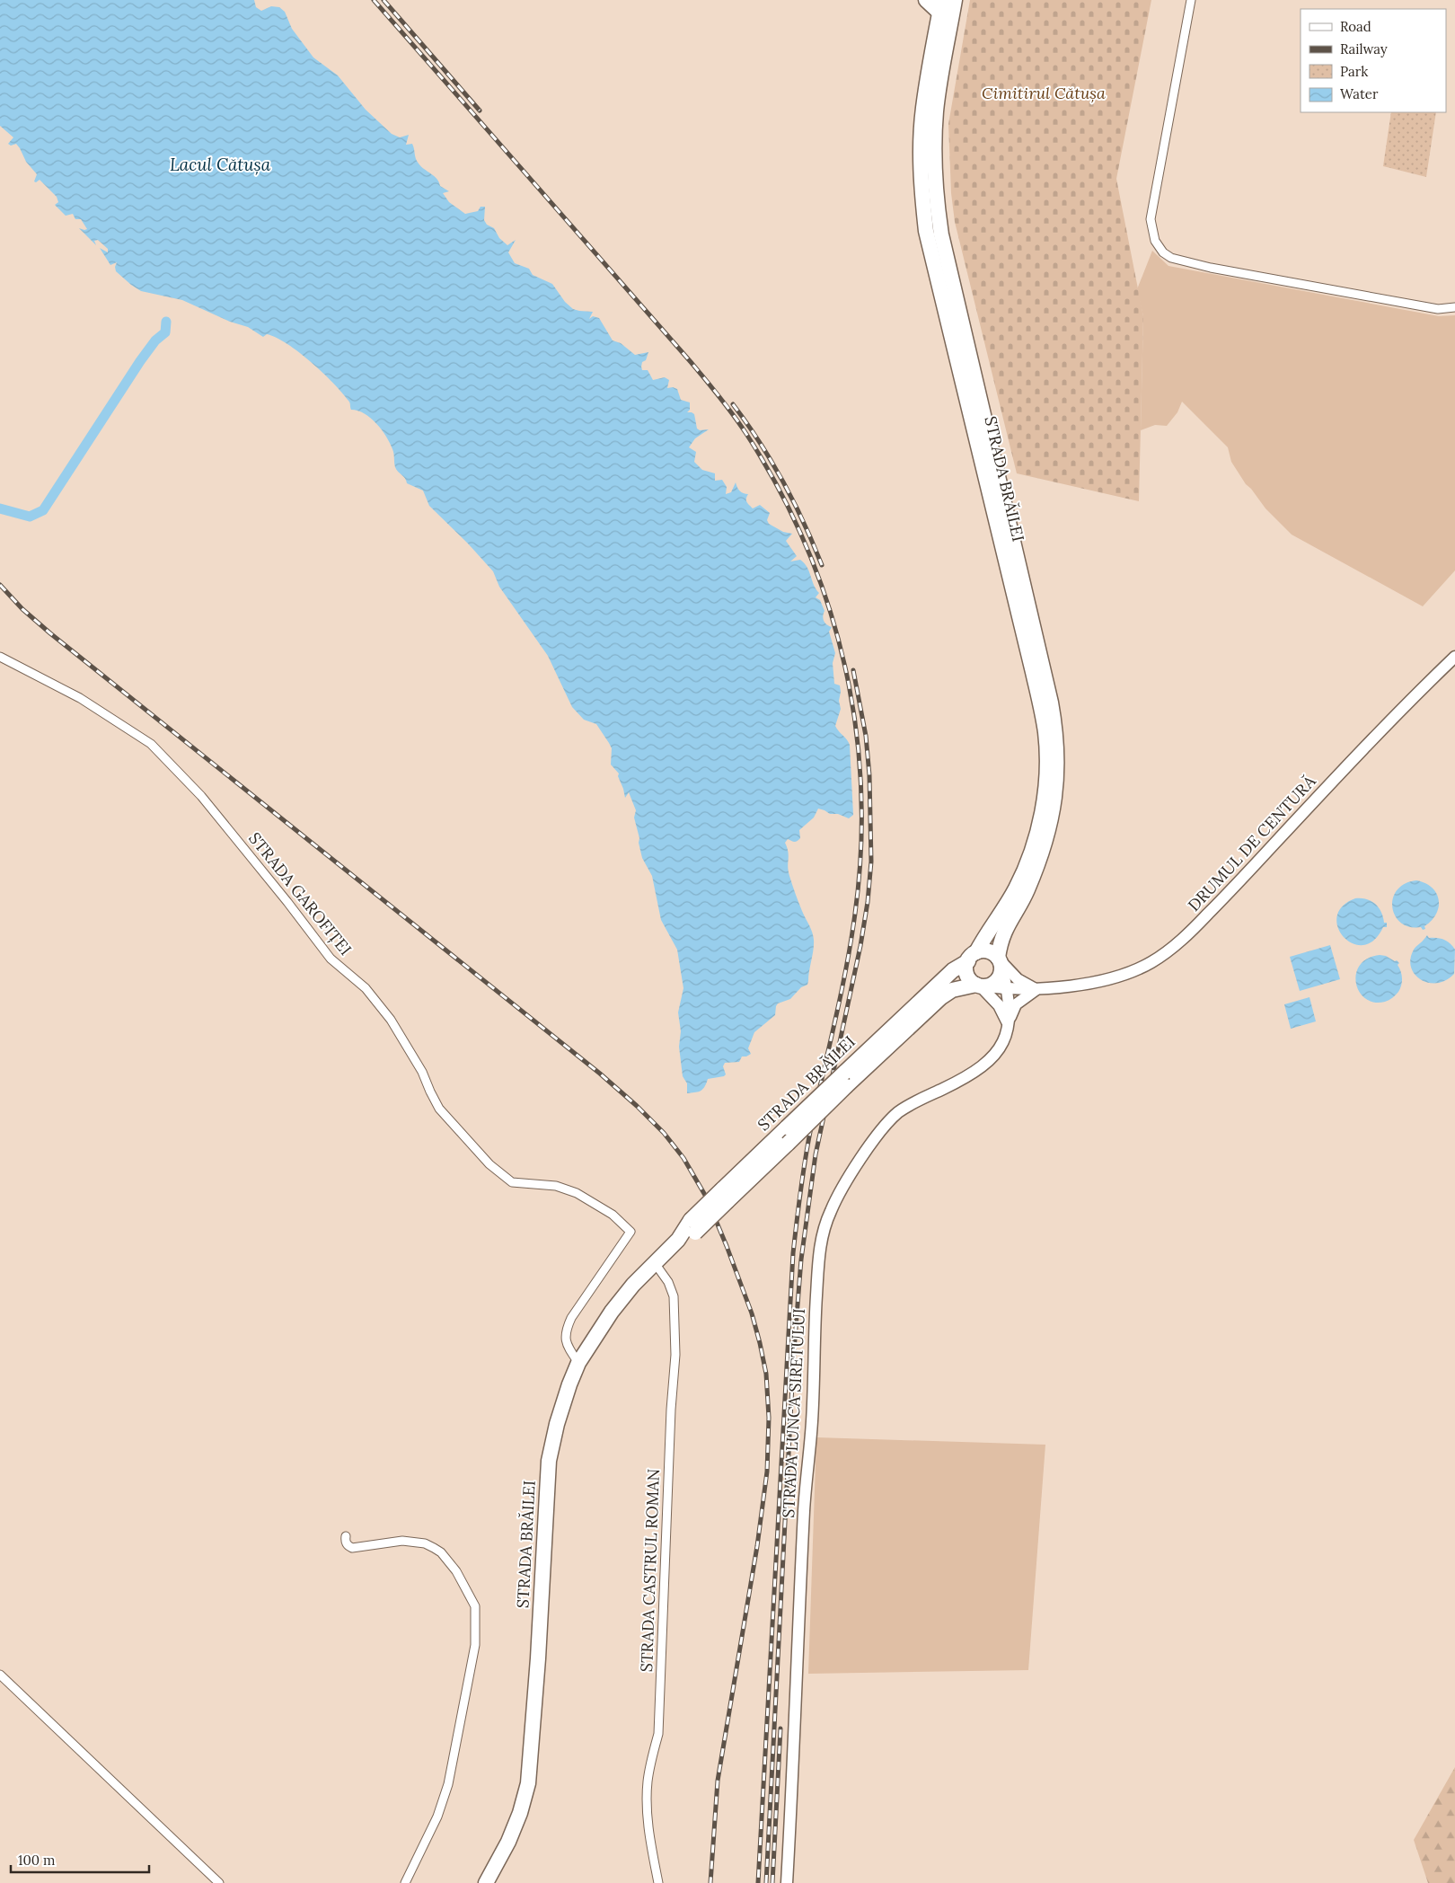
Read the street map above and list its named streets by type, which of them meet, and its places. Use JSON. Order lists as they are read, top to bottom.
{
  "streets": {
    "highway": ["STRADA BRĂILEI"],
    "street": [
      "DRUMUL DE CENTURĂ",
      "STRADA GAROFIȚEI",
      "STRADA LUNCA SIRETULUI",
      "STRADA CASTRUL ROMAN"
    ]
  },
  "crossings": [
    ["STRADA BRĂILEI", "DRUMUL DE CENTURĂ"],
    ["STRADA BRĂILEI", "STRADA GAROFIȚEI"],
    ["STRADA BRĂILEI", "STRADA LUNCA SIRETULUI"],
    ["STRADA BRĂILEI", "STRADA CASTRUL ROMAN"],
    ["DRUMUL DE CENTURĂ", "STRADA LUNCA SIRETULUI"]
  ],
  "water": ["Lacul Cătușa"],
  "parks": ["Cimitirul Cătușa"],
  "legend": [
    "Road",
    "Railway",
    "Park",
    "Water"
  ],
  "scale_bar": "100 m"
}
